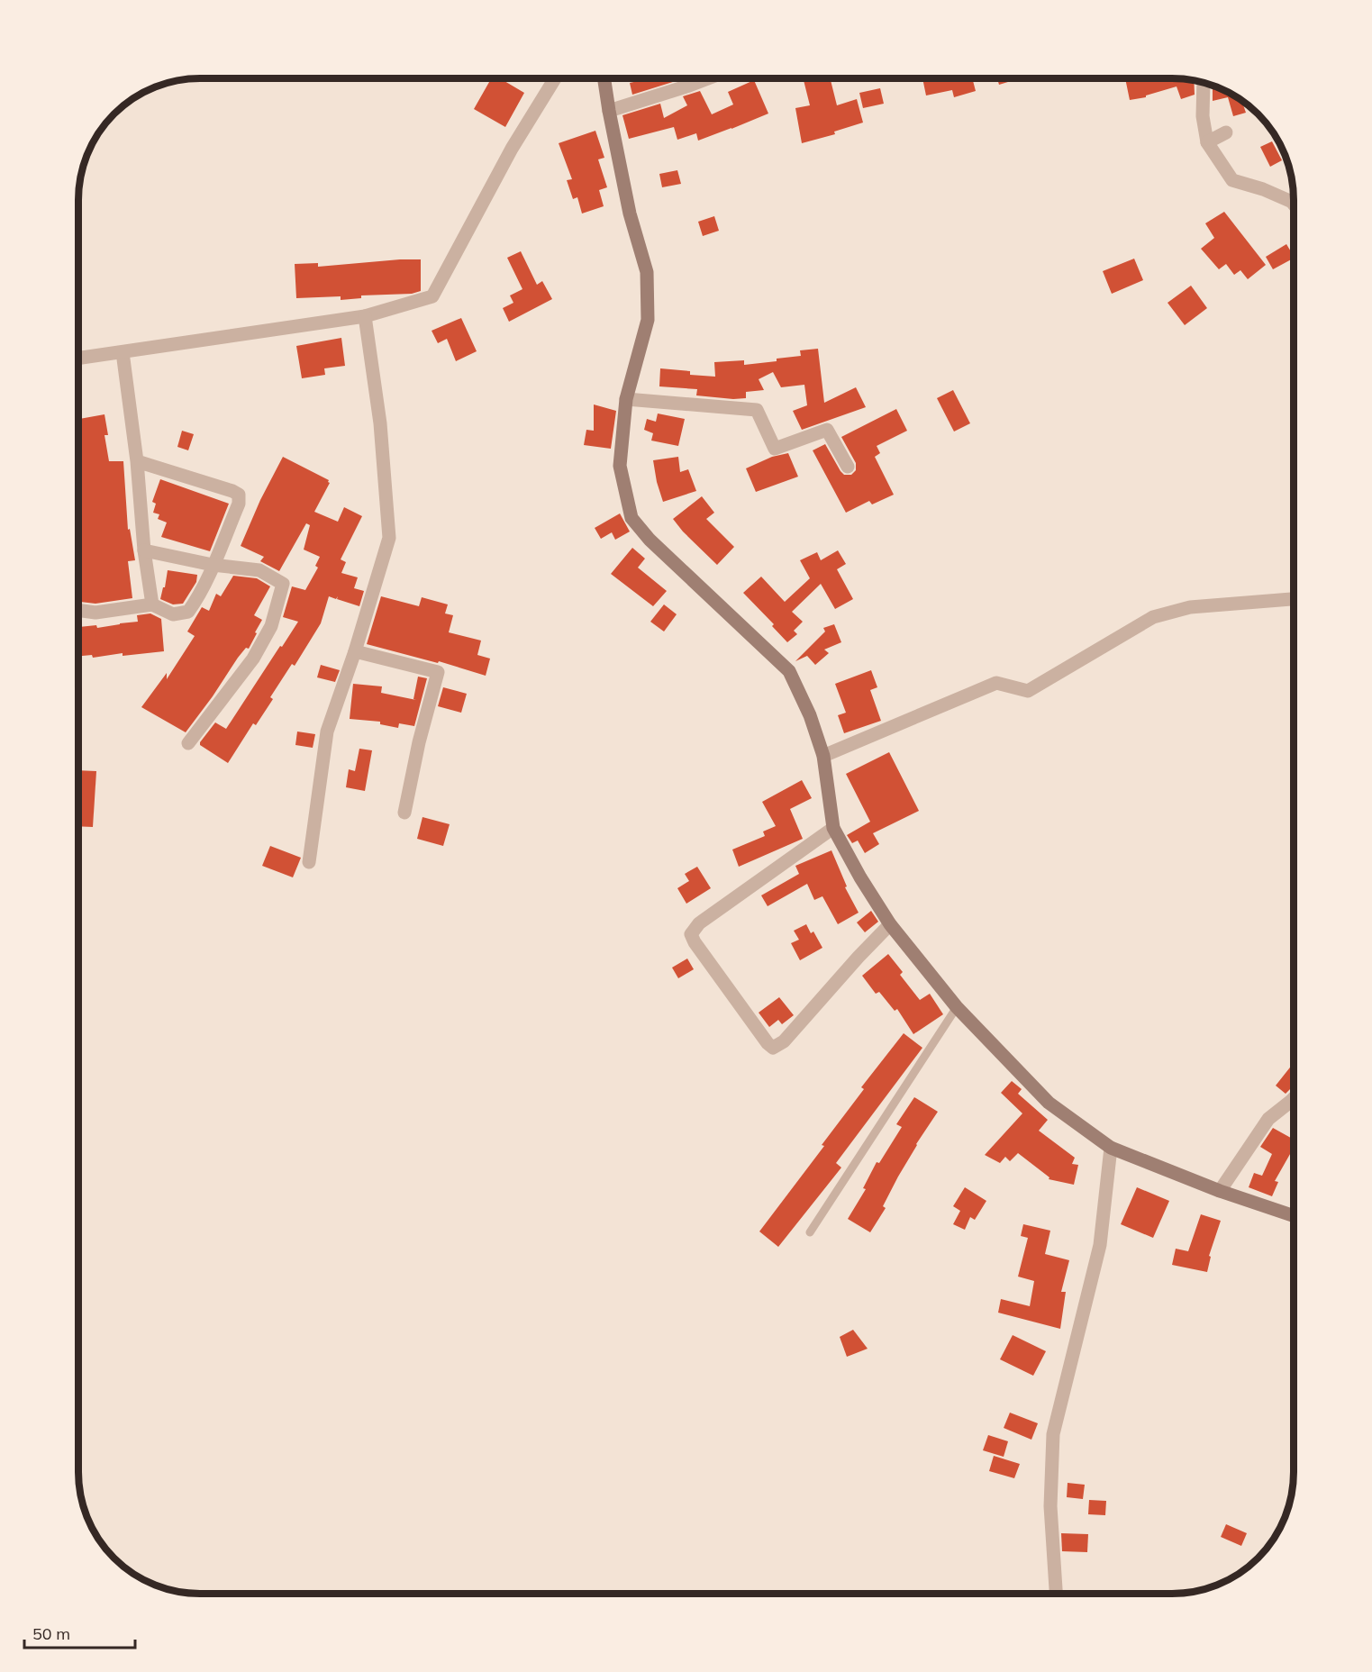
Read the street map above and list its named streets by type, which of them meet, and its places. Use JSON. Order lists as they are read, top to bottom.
{
  "scale_bar": "50 m"
}
